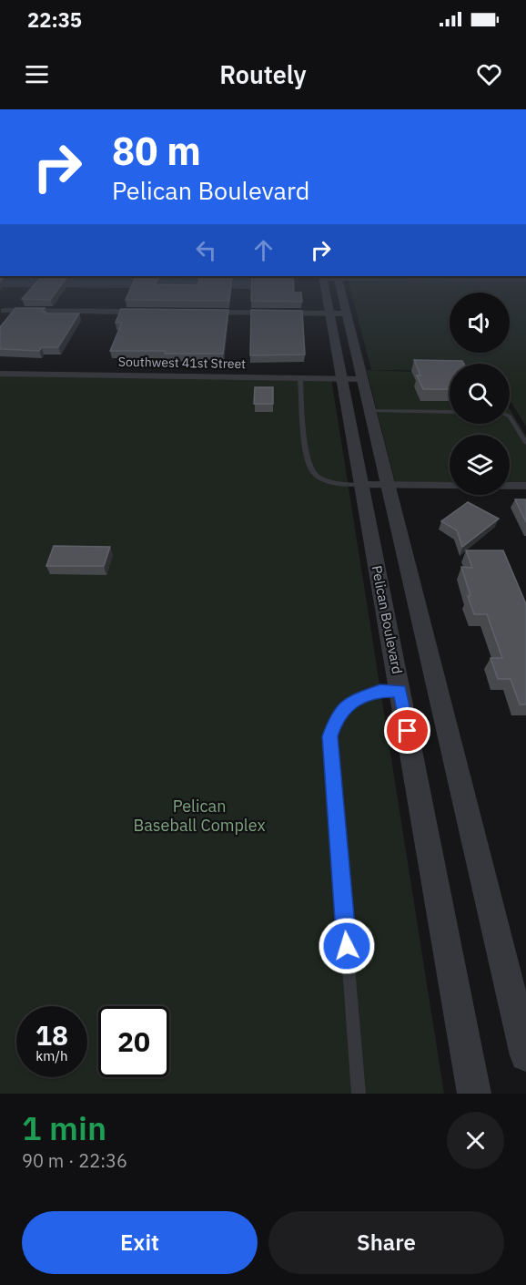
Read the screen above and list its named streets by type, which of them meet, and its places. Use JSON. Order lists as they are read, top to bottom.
{
  "streets": {
    "street": ["Southwest 41st Street", "Pelican Boulevard"]
  },
  "crossings": [
    ["Southwest 41st Street", "Pelican Boulevard"]
  ],
  "parks": ["Pelican Baseball Complex"],
  "page": {
    "status": "22:35",
    "header": "Routely",
    "turn": ["80 m", "Pelican Boulevard"],
    "speed": "18 km/h",
    "limit": "20",
    "heading": ["1 min", "90 m · 22:36"],
    "buttons": ["Exit", "Share"]
  }
}
